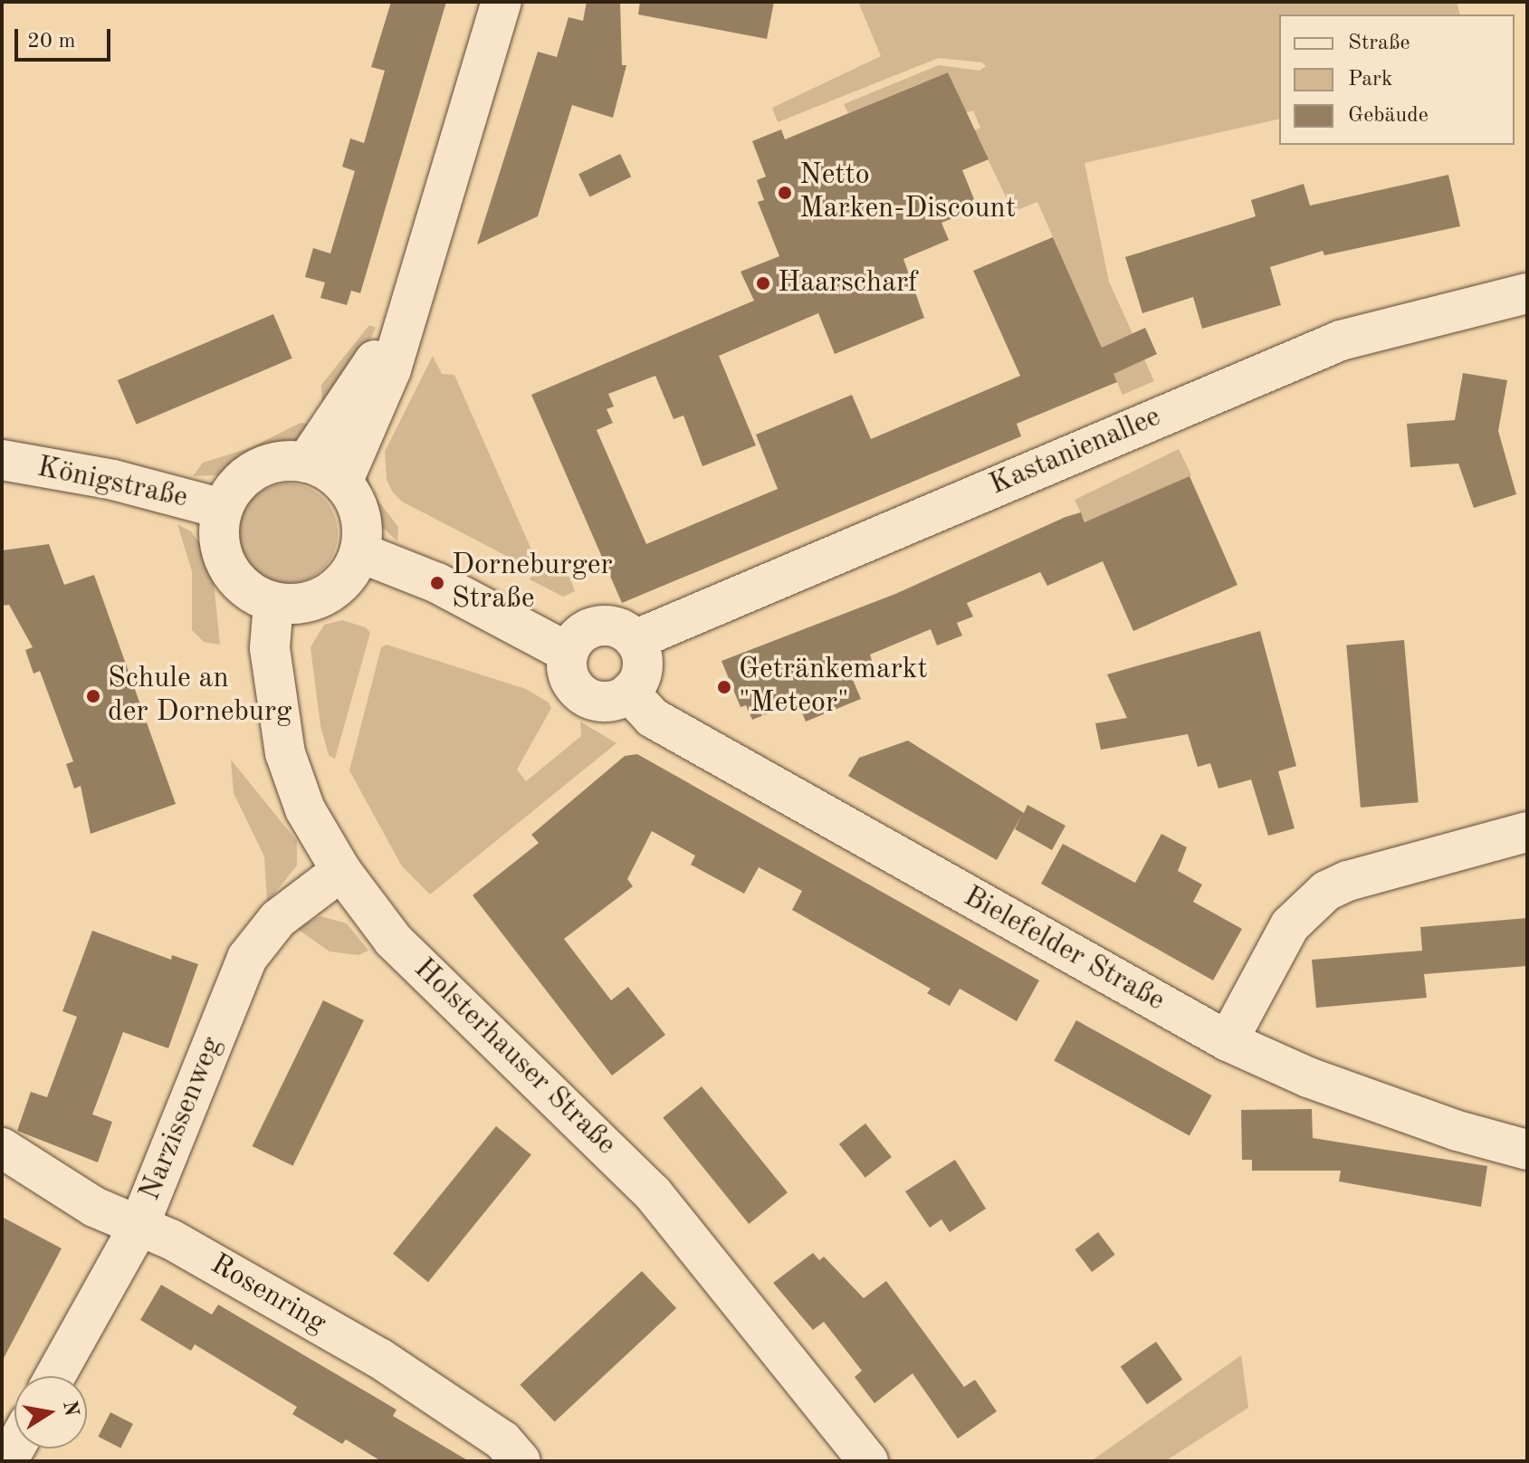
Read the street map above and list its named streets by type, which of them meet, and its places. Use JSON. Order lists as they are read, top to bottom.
{
  "streets": {
    "street": [
      "Kastanienallee",
      "Königstraße",
      "Bielefelder Straße",
      "Holsterhauser Straße",
      "Narzissenweg",
      "Rosenring"
    ]
  },
  "crossings": [
    ["Kastanienallee", "Bielefelder Straße"],
    ["Königstraße", "Holsterhauser Straße"],
    ["Holsterhauser Straße", "Narzissenweg"],
    ["Narzissenweg", "Rosenring"]
  ],
  "places": [
    "Netto Marken-Discount",
    "Haarscharf",
    "Dorneburger Straße",
    "Getränkemarkt \"Meteor\"",
    "Schule an der Dorneburg"
  ],
  "legend": ["Straße", "Park", "Gebäude"],
  "scale_bar": "20 m",
  "north": "right"
}
